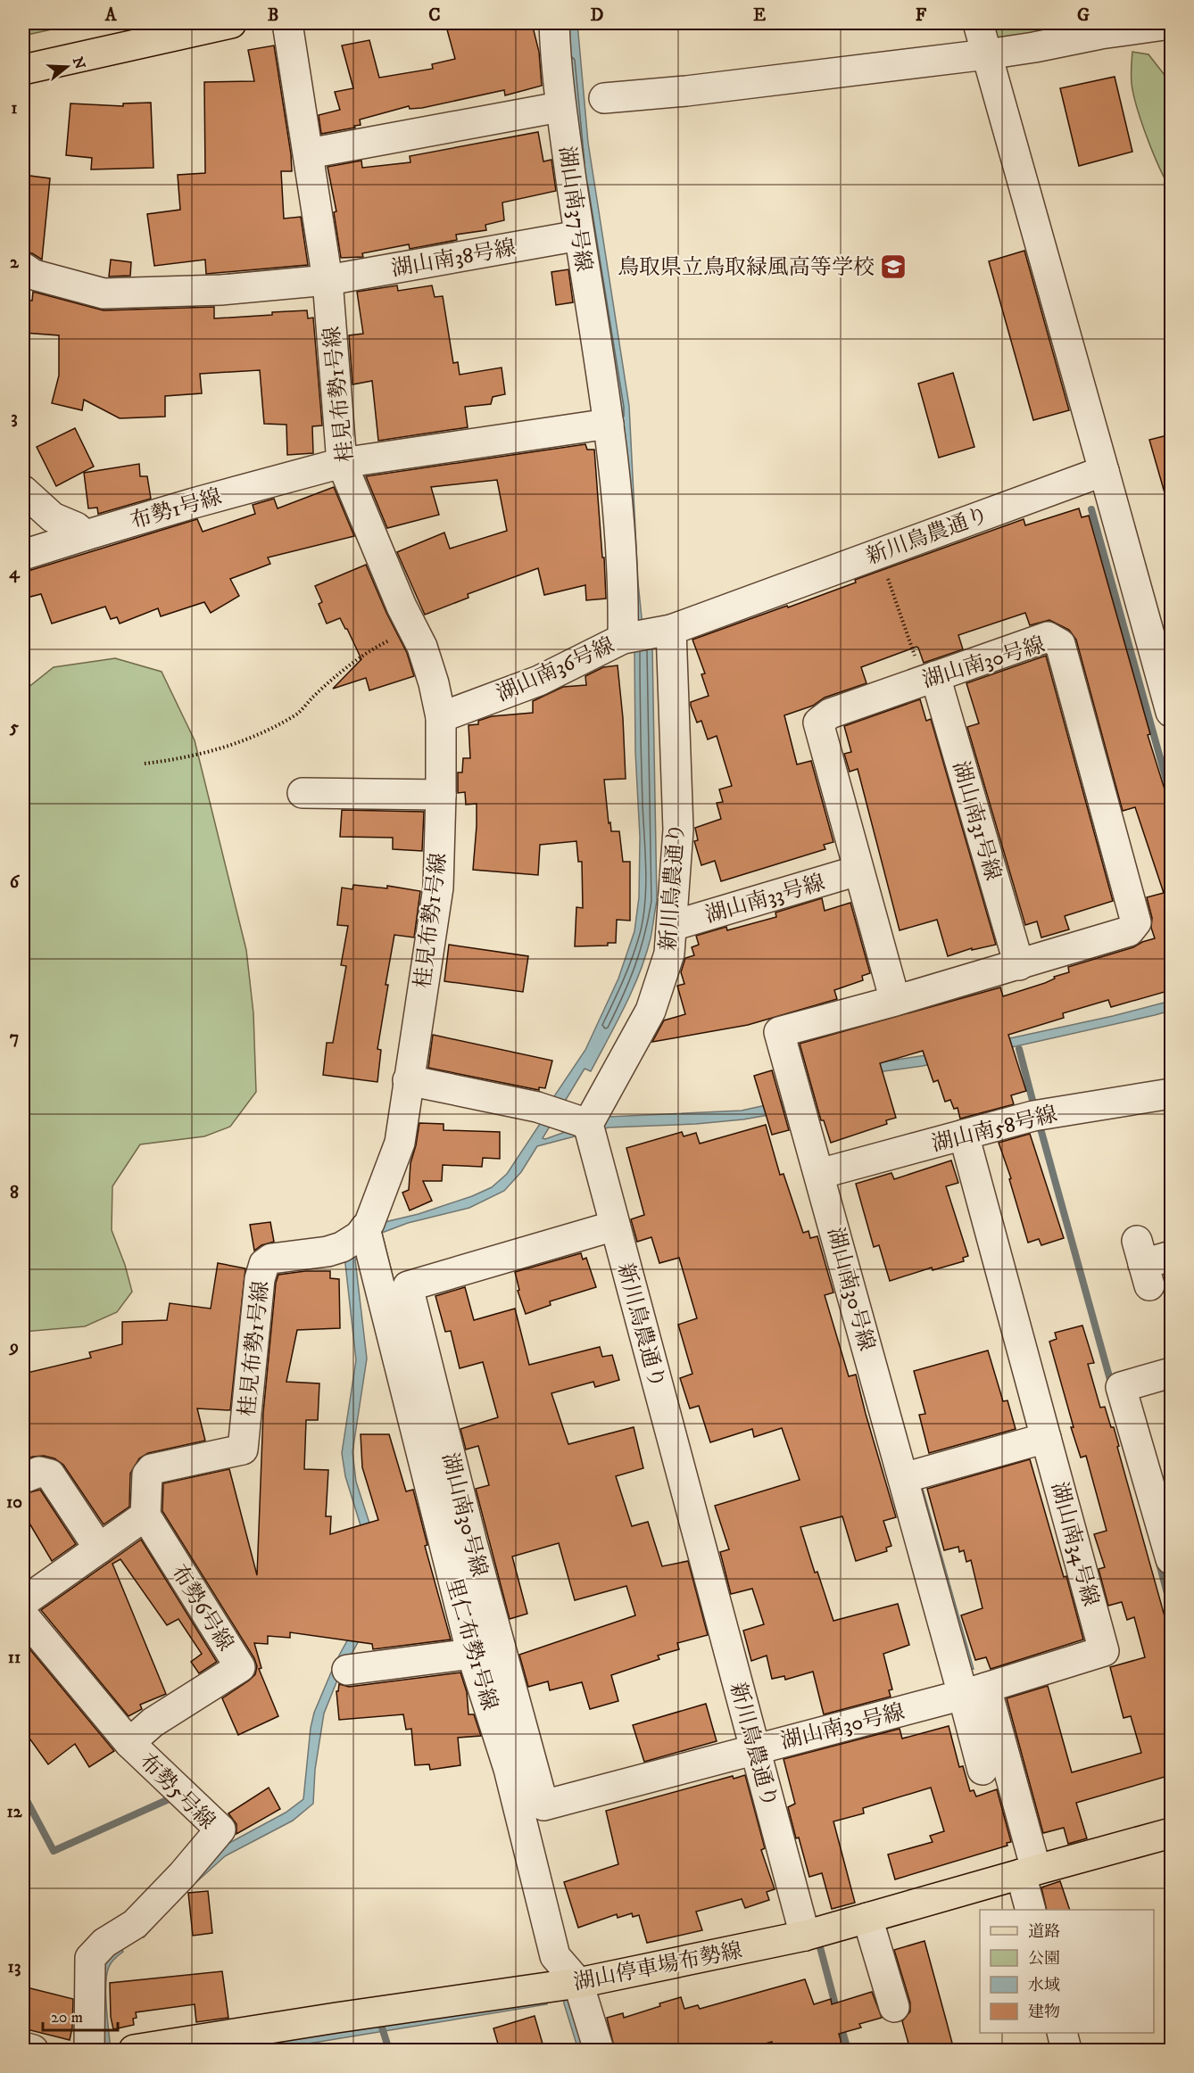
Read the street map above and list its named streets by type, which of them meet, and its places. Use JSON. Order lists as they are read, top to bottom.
{
  "streets": {
    "main road": ["湖山停車場布勢線"],
    "street": [
      "湖山南37号線",
      "湖山南38号線",
      "桂見布勢1号線",
      "布勢1号線",
      "新川鳥農通り",
      "湖山南30号線",
      "湖山南36号線",
      "湖山南31号線",
      "湖山南33号線",
      "湖山南58号線",
      "湖山南34号線",
      "布勢6号線",
      "里仁布勢1号線",
      "布勢5号線"
    ]
  },
  "crossings": [
    ["湖山南37号線", "湖山南38号線"],
    ["湖山南37号線", "湖山南36号線"],
    ["湖山南38号線", "桂見布勢1号線"],
    ["桂見布勢1号線", "布勢1号線"],
    ["桂見布勢1号線", "湖山南36号線"],
    ["桂見布勢1号線", "布勢6号線"],
    ["桂見布勢1号線", "里仁布勢1号線"],
    ["新川鳥農通り", "湖山南30号線"],
    ["新川鳥農通り", "湖山南36号線"],
    ["新川鳥農通り", "湖山南33号線"],
    ["新川鳥農通り", "湖山停車場布勢線"],
    ["湖山南30号線", "湖山南31号線"],
    ["湖山南30号線", "湖山南33号線"],
    ["湖山南30号線", "湖山南58号線"],
    ["湖山南30号線", "湖山南34号線"],
    ["布勢6号線", "布勢5号線"],
    ["里仁布勢1号線", "湖山停車場布勢線"]
  ],
  "places": {
    "school or university": ["鳥取県立鳥取緑風高等学校"]
  },
  "legend": [
    "道路",
    "公園",
    "水域",
    "建物"
  ],
  "scale_bar": "20 m",
  "north": "right",
  "grid": {
    "columns": [
      "A",
      "B",
      "C",
      "D",
      "E",
      "F",
      "G"
    ],
    "rows": [
      "1",
      "2",
      "3",
      "4",
      "5",
      "6",
      "7",
      "8",
      "9",
      "10",
      "11",
      "12",
      "13"
    ]
  }
}
